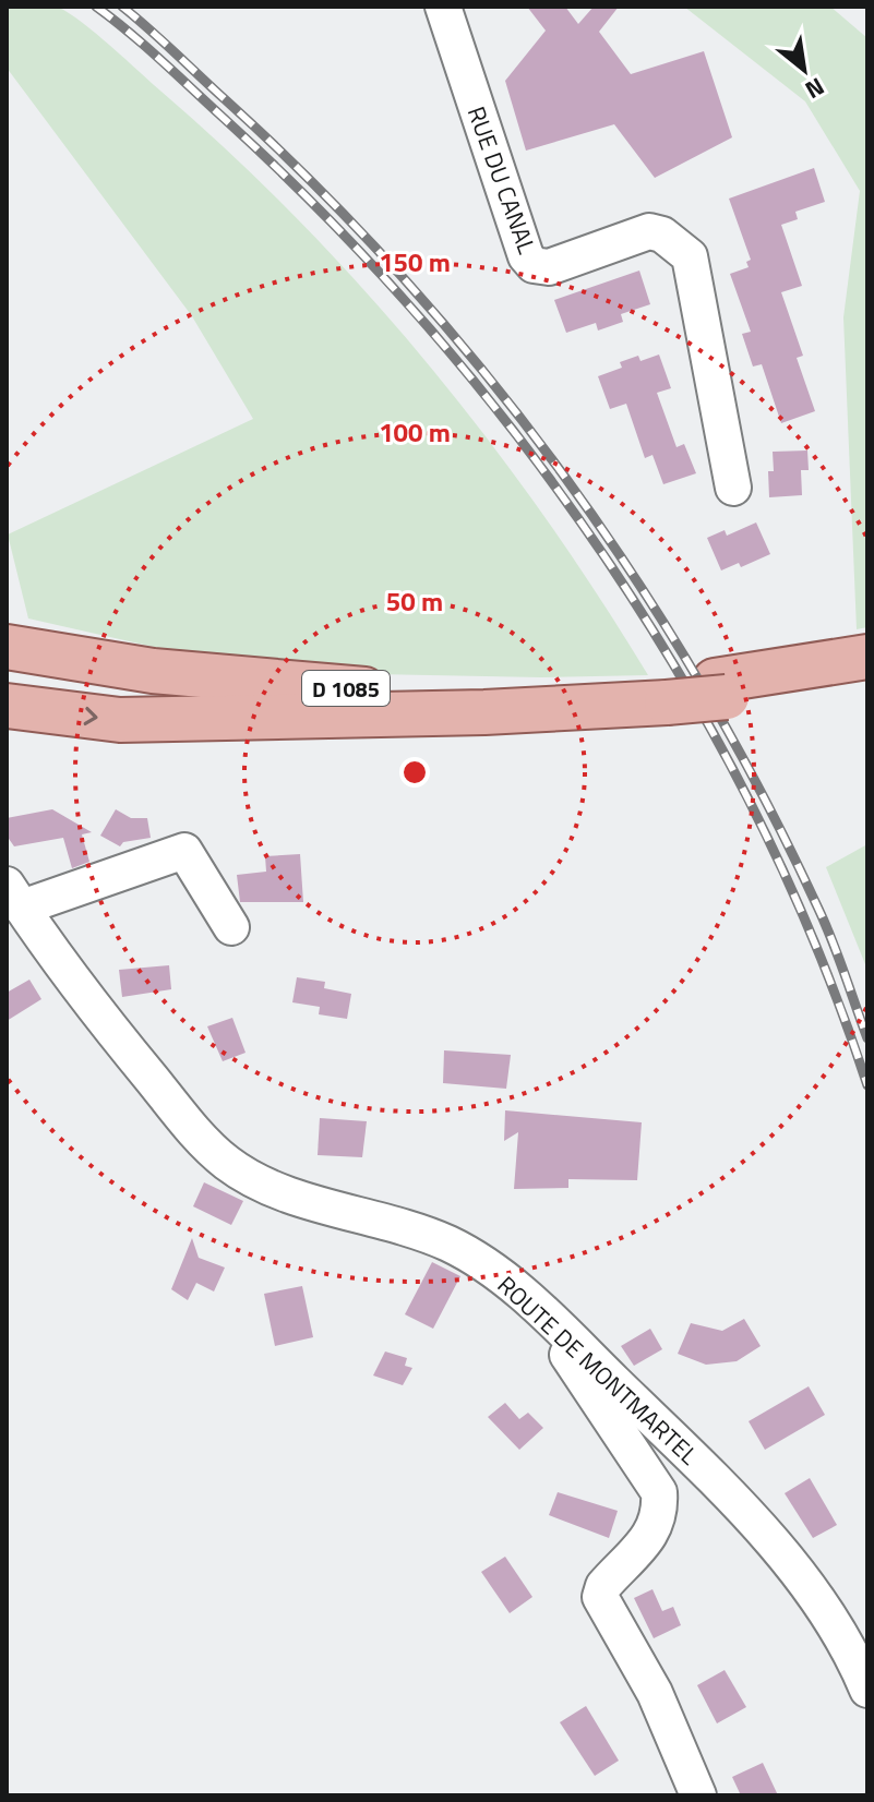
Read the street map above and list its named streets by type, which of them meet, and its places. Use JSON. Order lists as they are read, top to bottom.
{
  "streets": {
    "main road": ["D 1085"],
    "street": ["RUE DU CANAL", "ROUTE DE MONTMARTEL"]
  },
  "north": "bottom right",
  "rings": ["150 m", "100 m", "50 m"]
}
